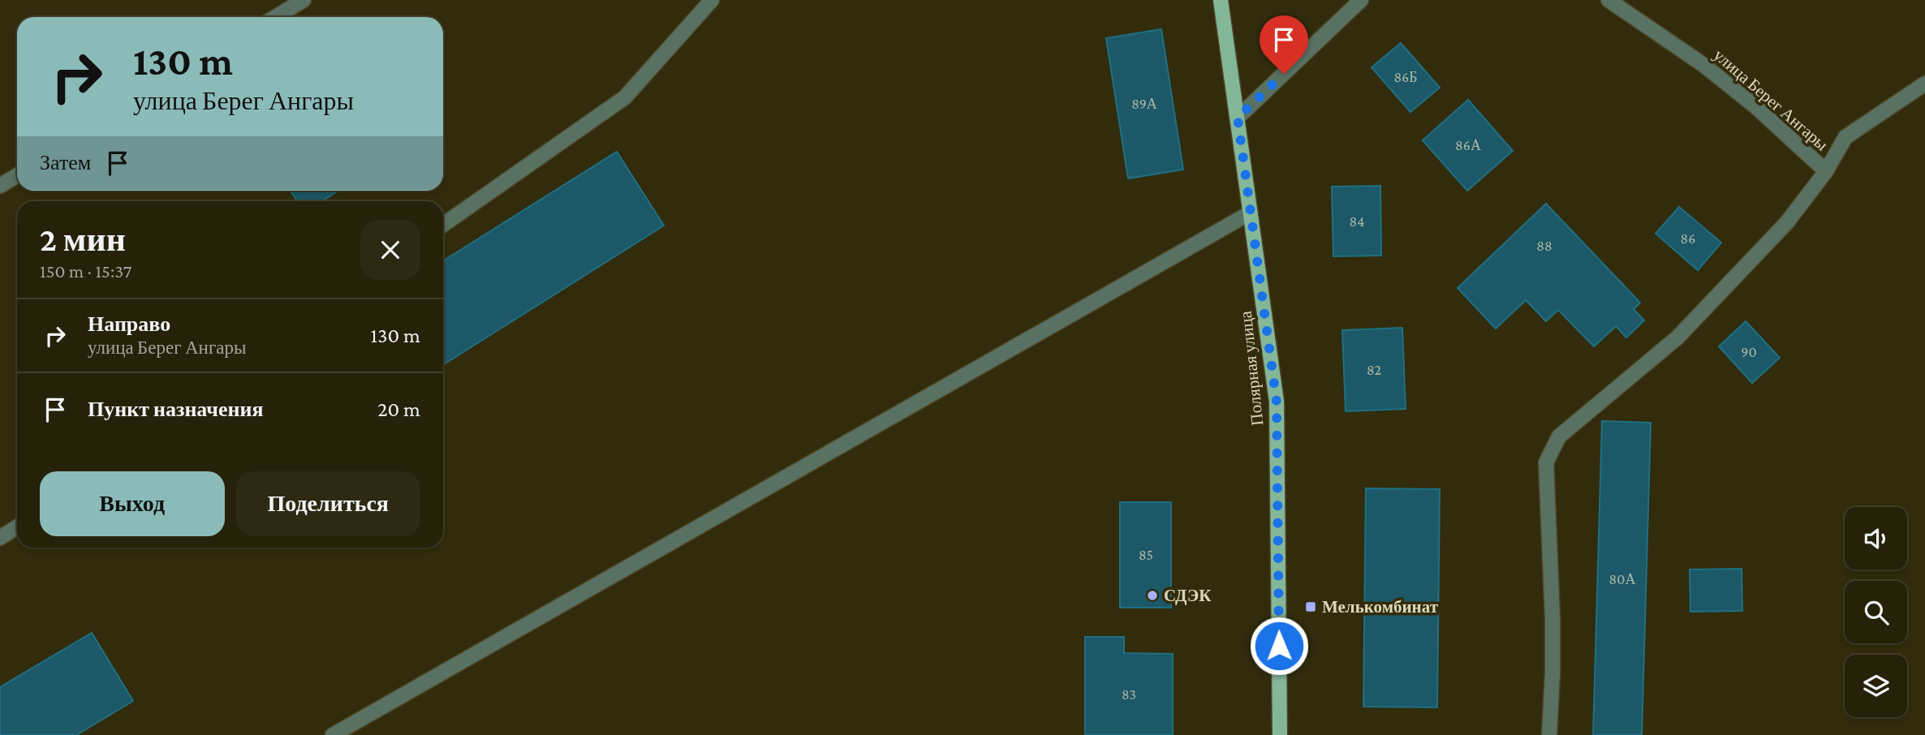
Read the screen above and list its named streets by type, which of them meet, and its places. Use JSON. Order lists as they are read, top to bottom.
{
  "streets": {
    "main road": ["Полярная улица"],
    "lane": ["улица Берег Ангары"]
  },
  "places": {
    "other": ["СДЭК"],
    "transit": ["Мелькомбинат"]
  },
  "house_numbers": [
    "86Б",
    "89А",
    "86А",
    "84",
    "86",
    "88",
    "90",
    "82",
    "85",
    "80А",
    "83"
  ],
  "page": {
    "turn": ["130 m", "улица Берег Ангары"],
    "then": "Затем",
    "heading": ["2 мин", "150 m · 15:37"],
    "list": [
      {
        "name": "Направо",
        "note": "улица Берег Ангары",
        "value": "130 m"
      },
      {
        "name": "Пункт назначения",
        "value": "20 m"
      }
    ],
    "buttons": ["Выход", "Поделиться"]
  }
}
